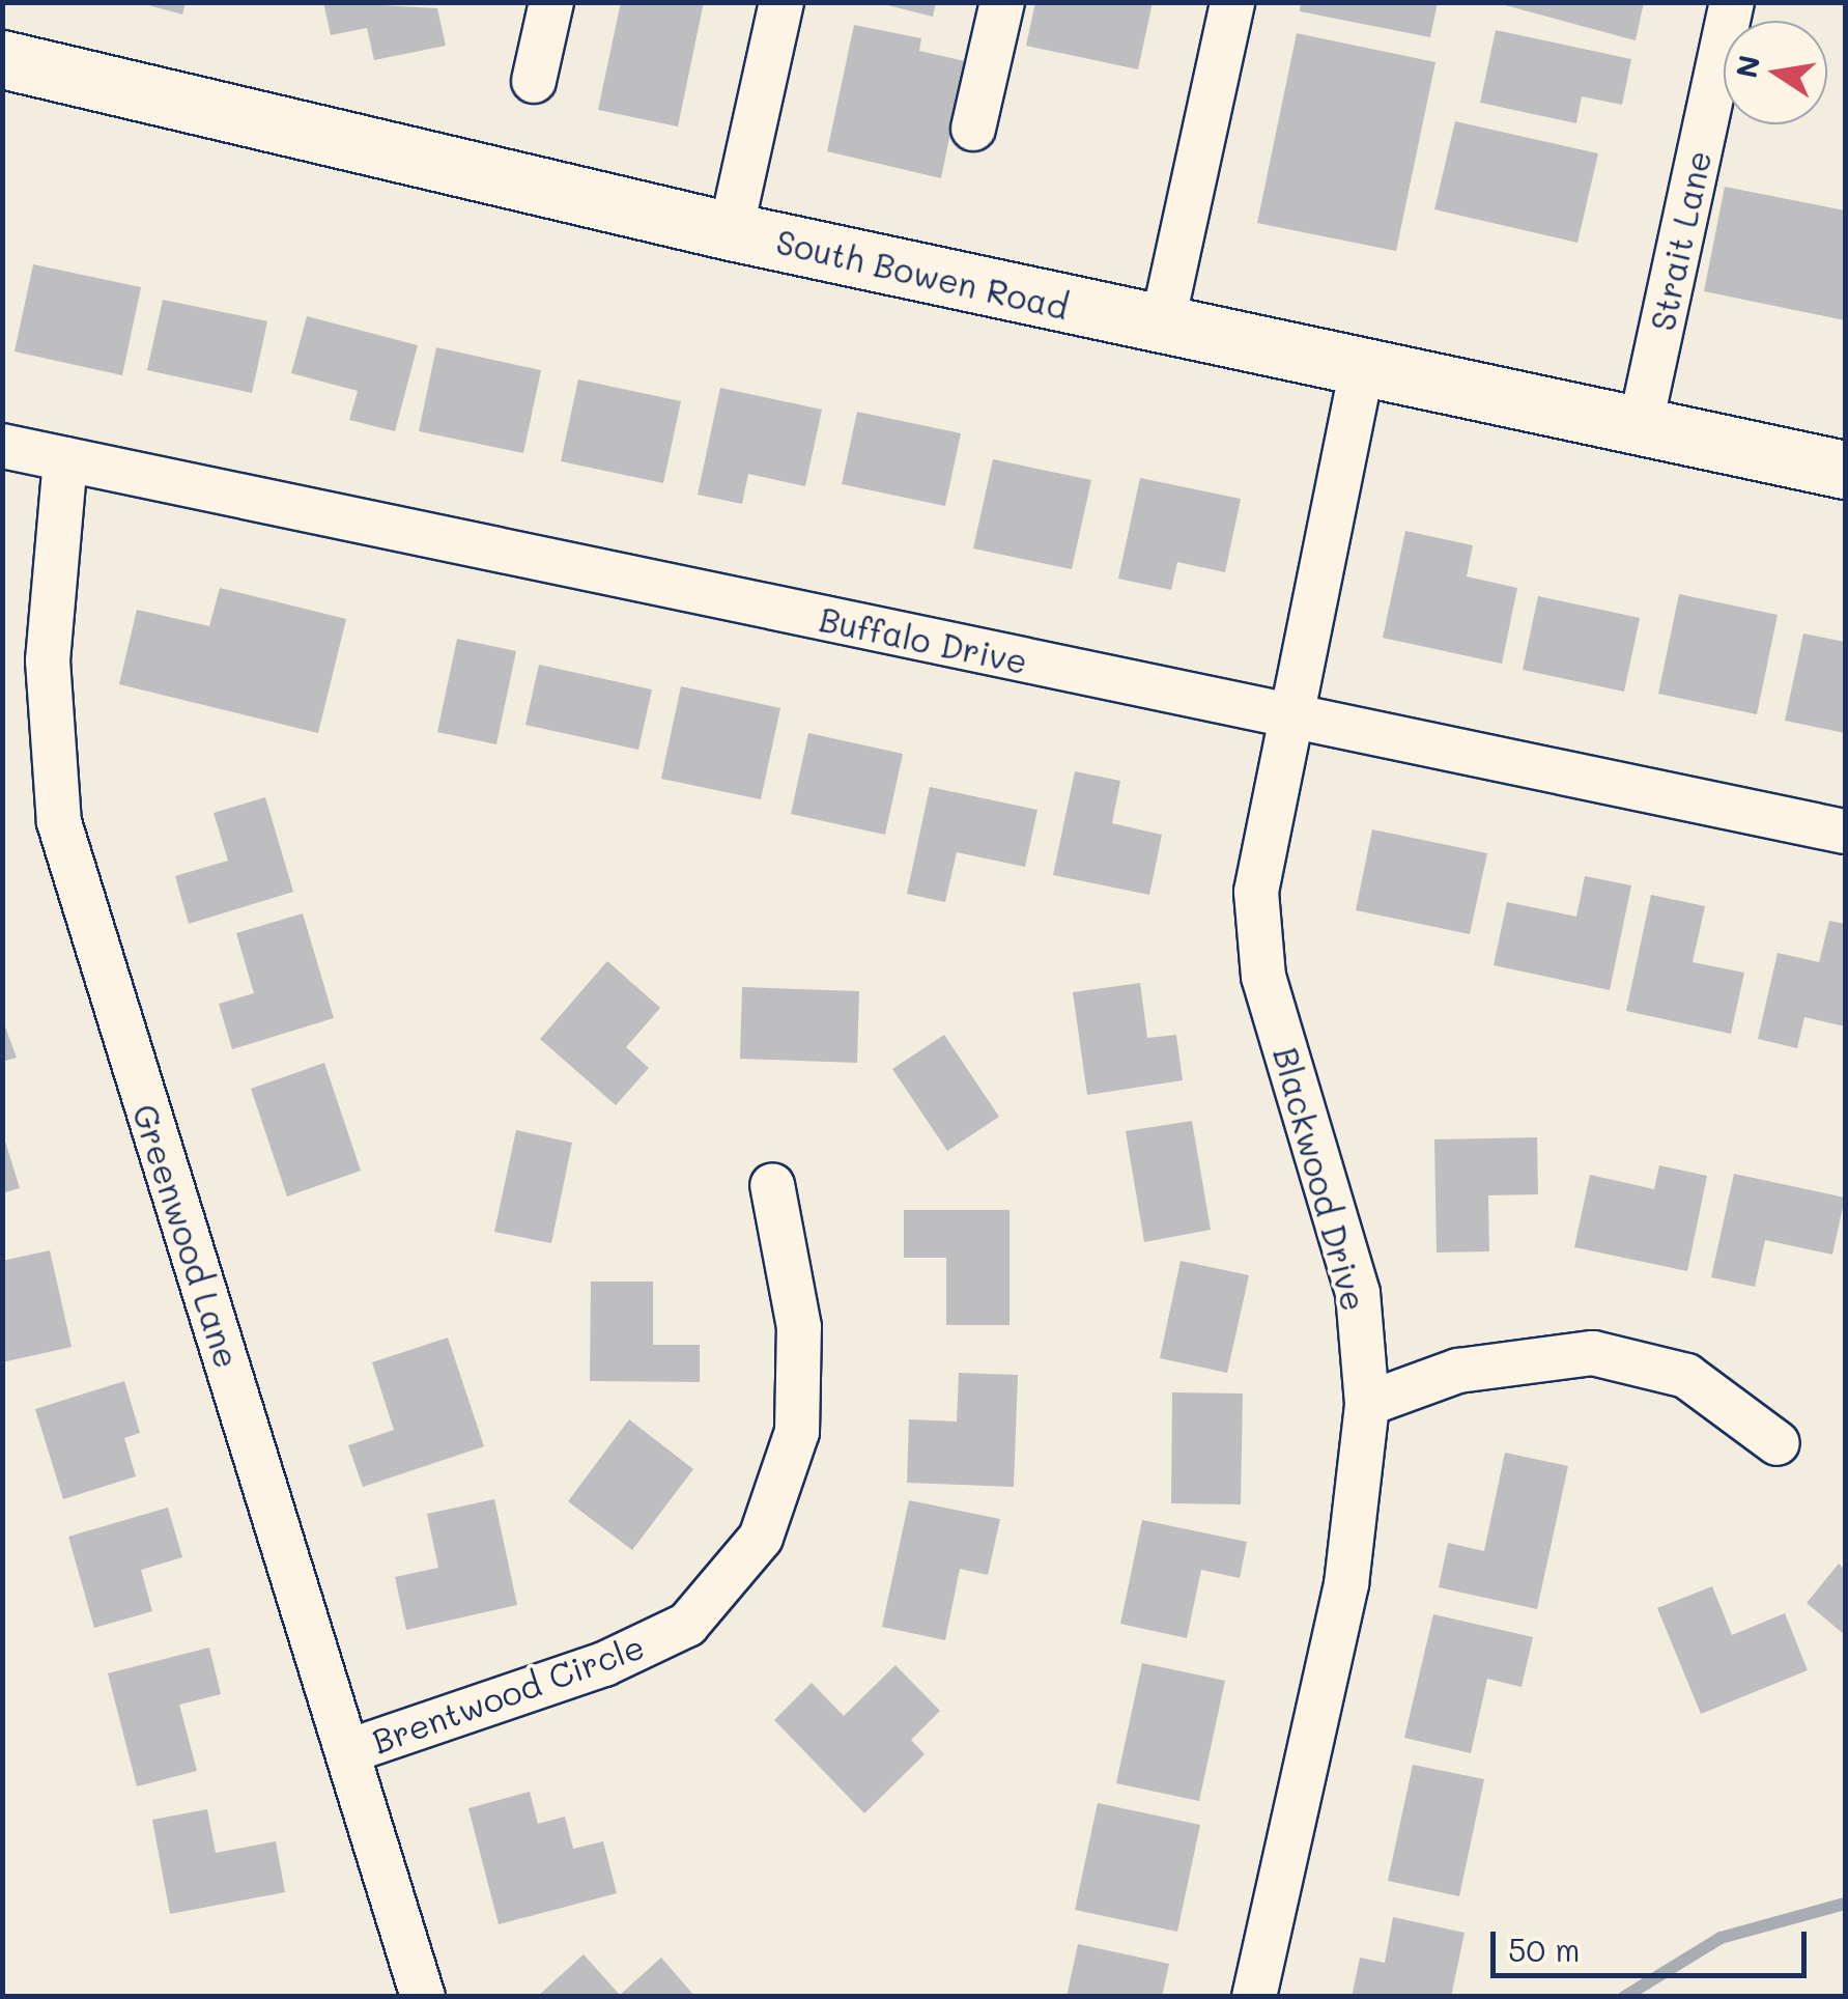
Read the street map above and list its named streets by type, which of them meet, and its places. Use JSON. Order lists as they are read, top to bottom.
{
  "streets": {
    "main road": ["South Bowen Road"],
    "street": [
      "Strait Lane",
      "Buffalo Drive",
      "Blackwood Drive",
      "Greenwood Lane",
      "Brentwood Circle"
    ]
  },
  "crossings": [
    ["Strait Lane", "South Bowen Road"],
    ["South Bowen Road", "Blackwood Drive"],
    ["Buffalo Drive", "Blackwood Drive"],
    ["Buffalo Drive", "Greenwood Lane"],
    ["Greenwood Lane", "Brentwood Circle"]
  ],
  "scale_bar": "50 m",
  "north": "left"
}
